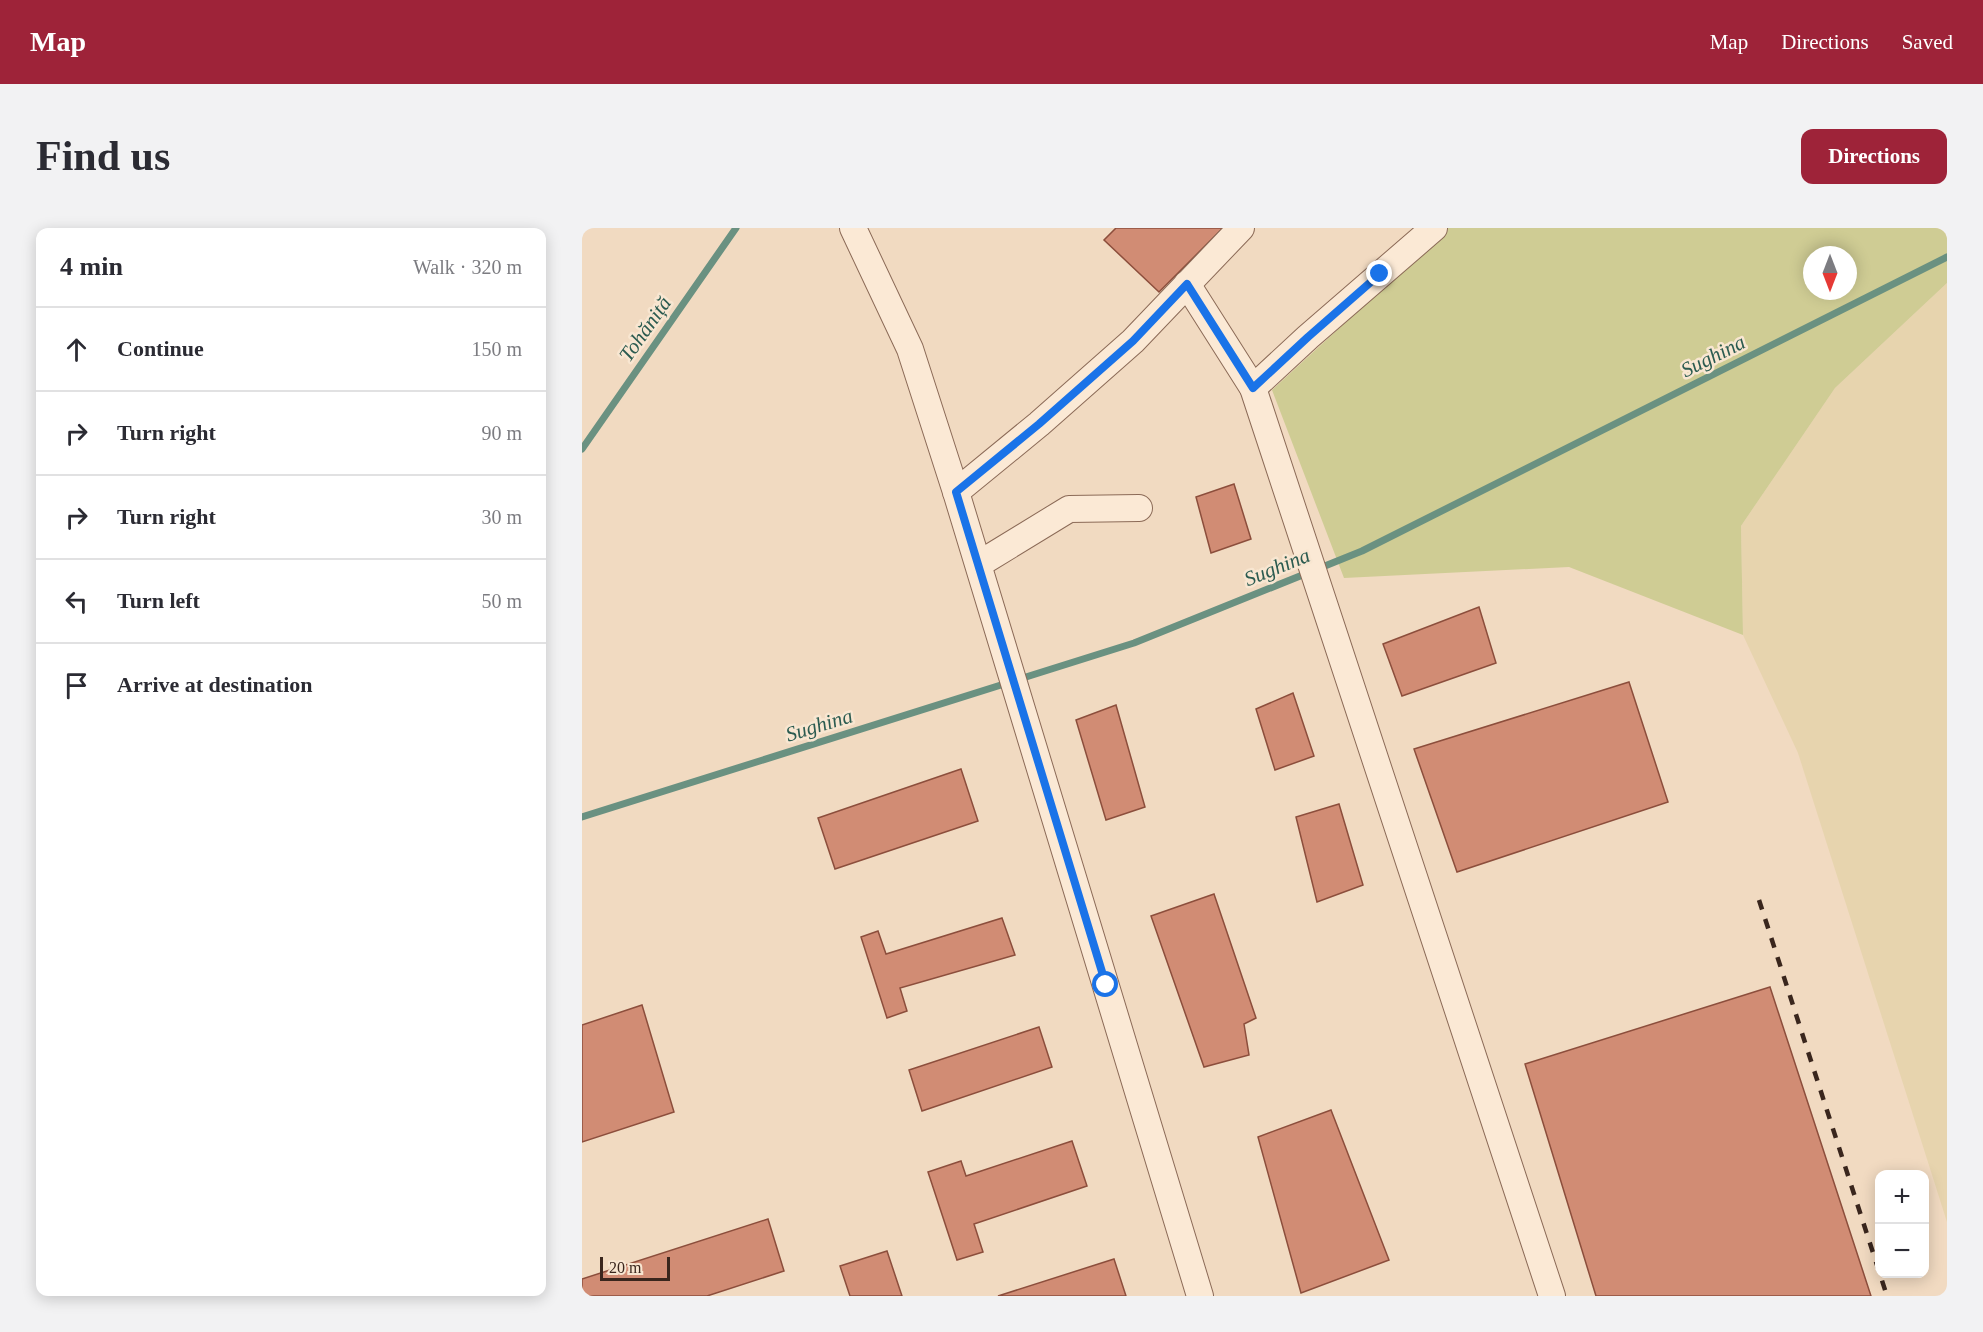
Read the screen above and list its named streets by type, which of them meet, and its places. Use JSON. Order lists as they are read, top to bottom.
{
  "water": ["Tohăniță", "Sughina"],
  "scale_bar": "20 m",
  "north": "bottom",
  "page": {
    "header": "Map",
    "nav": ["Map", "Directions", "Saved"],
    "buttons": "Directions",
    "title": "Find us",
    "heading": ["4 min", "Walk · 320 m"],
    "list": [
      ["Continue", "150 m"],
      ["Turn right", "90 m"],
      ["Turn right", "30 m"],
      ["Turn left", "50 m"],
      "Arrive at destination"
    ],
    "map_buttons": ["+", "−"],
    "scale": "20 m"
  }
}
